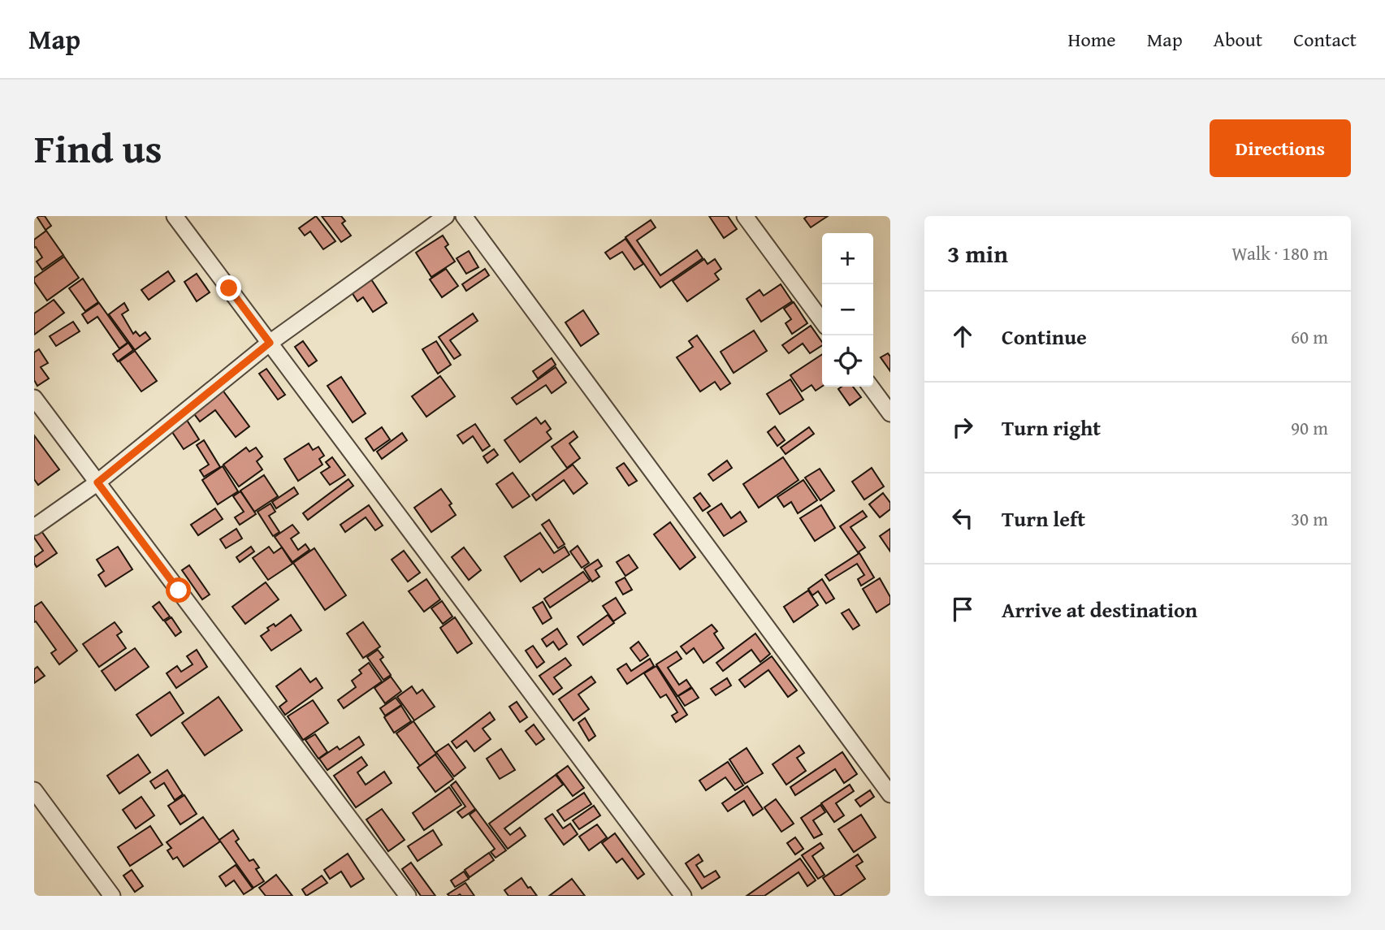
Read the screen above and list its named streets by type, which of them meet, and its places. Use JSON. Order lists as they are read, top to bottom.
{
  "page": {
    "header": "Map",
    "nav": [
      "Home",
      "Map",
      "About",
      "Contact"
    ],
    "title": "Find us",
    "buttons": "Directions",
    "heading": ["3 min", "Walk · 180 m"],
    "map_buttons": ["+", "−"],
    "list": [
      ["Continue", "60 m"],
      ["Turn right", "90 m"],
      ["Turn left", "30 m"],
      "Arrive at destination"
    ]
  }
}
